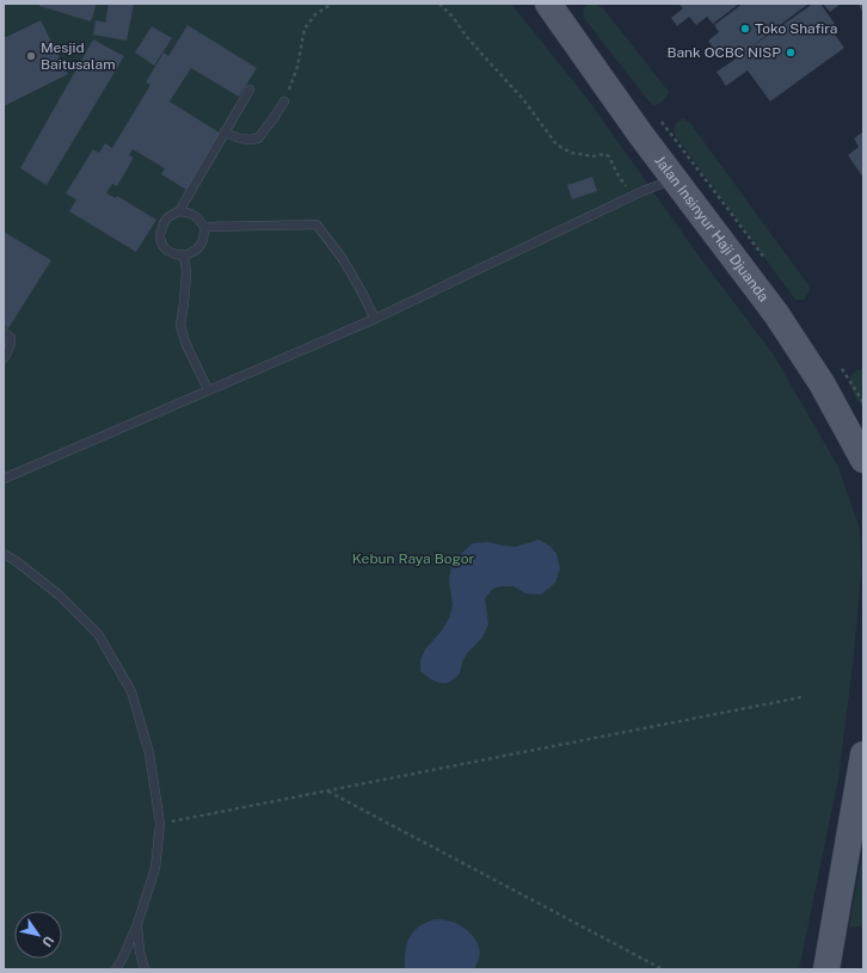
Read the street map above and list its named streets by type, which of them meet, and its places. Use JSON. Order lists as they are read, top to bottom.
{
  "streets": {
    "main road": ["Jalan Insinyur Haji Djuanda"]
  },
  "parks": ["Kebun Raya Bogor"],
  "places": ["Toko Shafira", "Bank OCBC NISP", "Mesjid Baitusalam"],
  "north": "bottom right"
}
